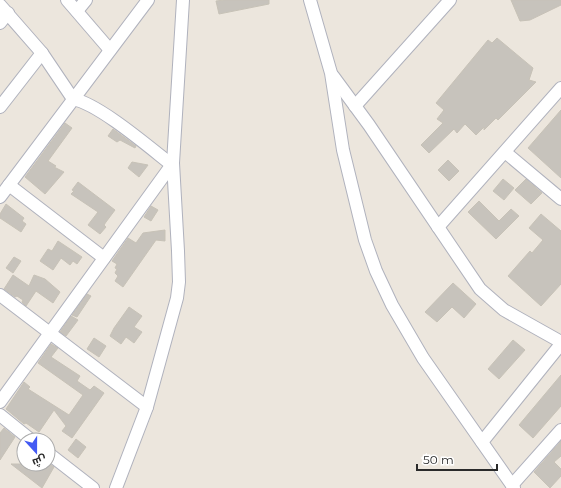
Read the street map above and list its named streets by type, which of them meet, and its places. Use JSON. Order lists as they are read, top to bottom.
{
  "scale_bar": "50 m",
  "north": "bottom"
}
